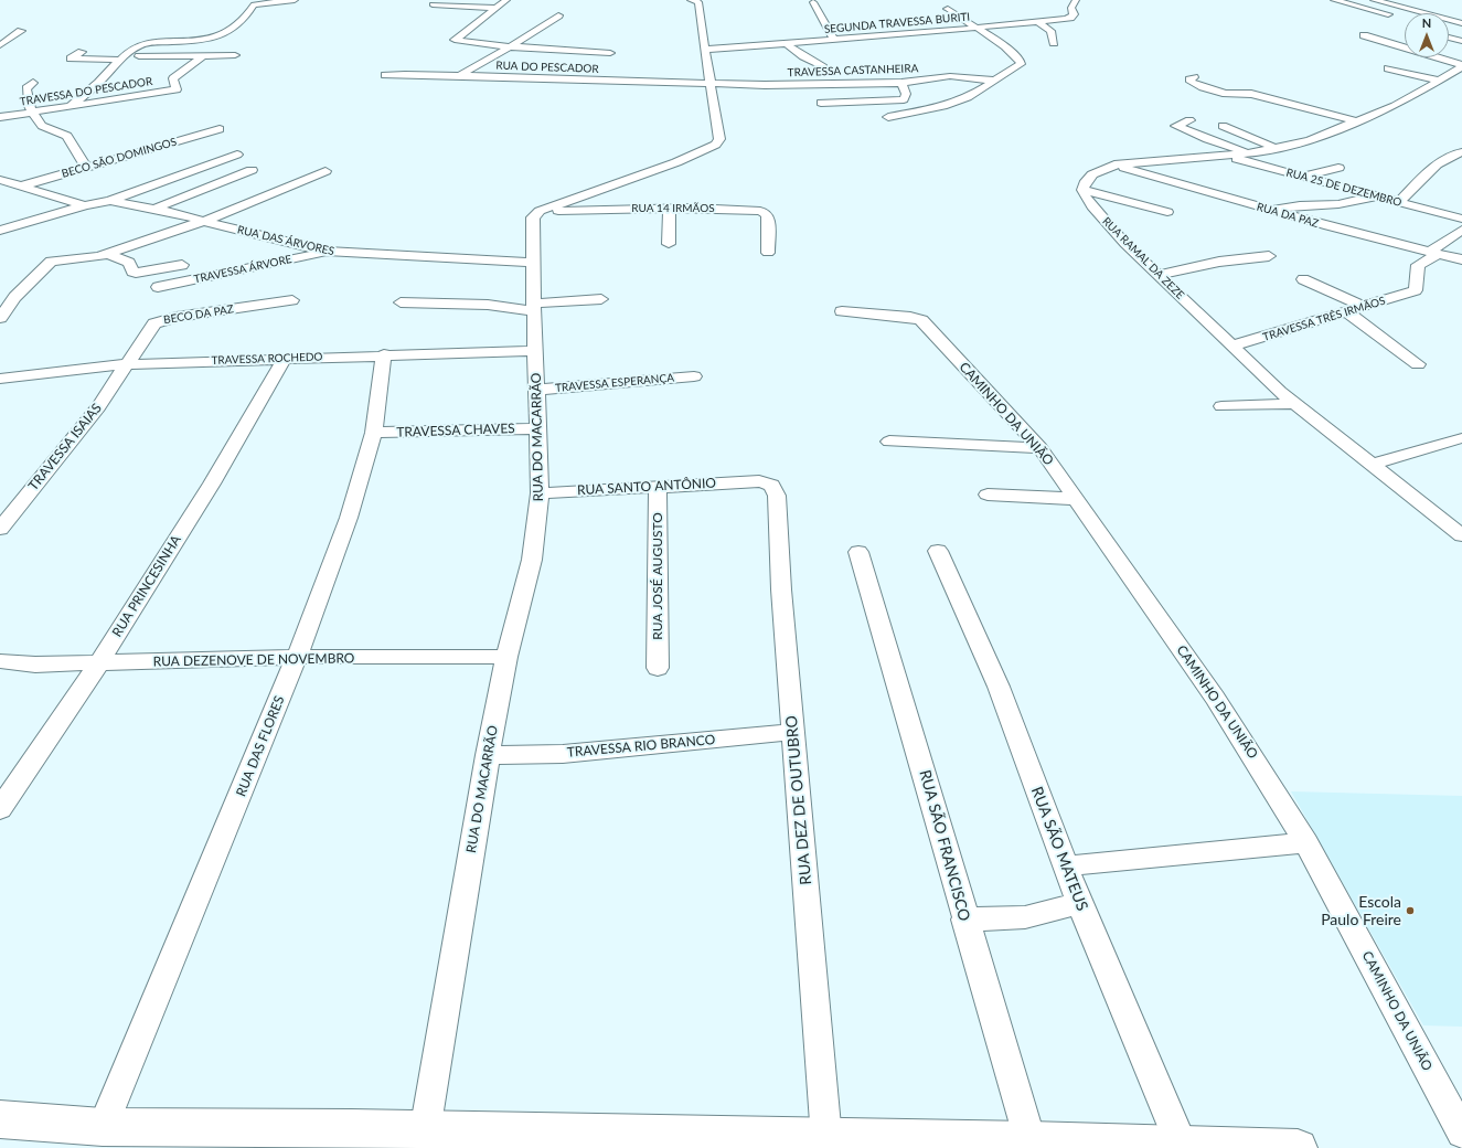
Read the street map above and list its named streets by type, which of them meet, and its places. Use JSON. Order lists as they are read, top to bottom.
{
  "streets": {
    "street": [
      "SEGUNDA TRAVESSA BURITI",
      "RUA DO PESCADOR",
      "TRAVESSA CASTANHEIRA",
      "TRAVESSA DO PESCADOR",
      "BECO SÃO DOMINGOS",
      "RUA 25 DE DEZEMBRO",
      "RUA 14 IRMÃOS",
      "RUA DA PAZ",
      "RUA DAS ÁRVORES",
      "RUA RAMAL DA ZEZE",
      "TRAVESSA ÁRVORE",
      "BECO DA PAZ",
      "TRAVESSA TRÊS IRMÃOS",
      "TRAVESSA ROCHEDO",
      "TRAVESSA ESPERANÇA",
      "CAMINHO DA UNIÃO",
      "TRAVESSA CHAVES",
      "RUA DO MACARRÃO",
      "TRAVESSA ISAIAS",
      "RUA SANTO ANTÔNIO",
      "RUA JOSÉ AUGUSTO",
      "RUA PRINCESINHA",
      "RUA DEZENOVE DE NOVEMBRO",
      "RUA DAS FLORES",
      "TRAVESSA RIO BRANCO",
      "RUA DEZ DE OUTUBRO",
      "RUA SÃO FRANCISCO",
      "RUA SÃO MATEUS"
    ]
  },
  "crossings": [
    ["RUA DO PESCADOR", "TRAVESSA CASTANHEIRA"],
    ["RUA 14 IRMÃOS", "RUA DO MACARRÃO"],
    ["RUA DA PAZ", "TRAVESSA TRÊS IRMÃOS"],
    ["RUA DAS ÁRVORES", "TRAVESSA ÁRVORE"],
    ["RUA DAS ÁRVORES", "RUA DO MACARRÃO"],
    ["RUA RAMAL DA ZEZE", "TRAVESSA TRÊS IRMÃOS"],
    ["BECO DA PAZ", "TRAVESSA ROCHEDO"],
    ["BECO DA PAZ", "TRAVESSA ISAIAS"],
    ["TRAVESSA ROCHEDO", "RUA DO MACARRÃO"],
    ["TRAVESSA ROCHEDO", "TRAVESSA ISAIAS"],
    ["TRAVESSA ROCHEDO", "RUA PRINCESINHA"],
    ["TRAVESSA ROCHEDO", "RUA DAS FLORES"],
    ["TRAVESSA ESPERANÇA", "RUA DO MACARRÃO"],
    ["TRAVESSA CHAVES", "RUA DO MACARRÃO"],
    ["TRAVESSA CHAVES", "RUA DAS FLORES"],
    ["RUA DO MACARRÃO", "RUA SANTO ANTÔNIO"],
    ["RUA DO MACARRÃO", "RUA DEZENOVE DE NOVEMBRO"],
    ["RUA DO MACARRÃO", "TRAVESSA RIO BRANCO"],
    ["RUA SANTO ANTÔNIO", "RUA JOSÉ AUGUSTO"],
    ["RUA SANTO ANTÔNIO", "RUA DEZ DE OUTUBRO"],
    ["RUA PRINCESINHA", "RUA DEZENOVE DE NOVEMBRO"],
    ["RUA DEZENOVE DE NOVEMBRO", "RUA DAS FLORES"],
    ["TRAVESSA RIO BRANCO", "RUA DEZ DE OUTUBRO"]
  ],
  "places": ["Escola Paulo Freire"],
  "north": "top"
}
